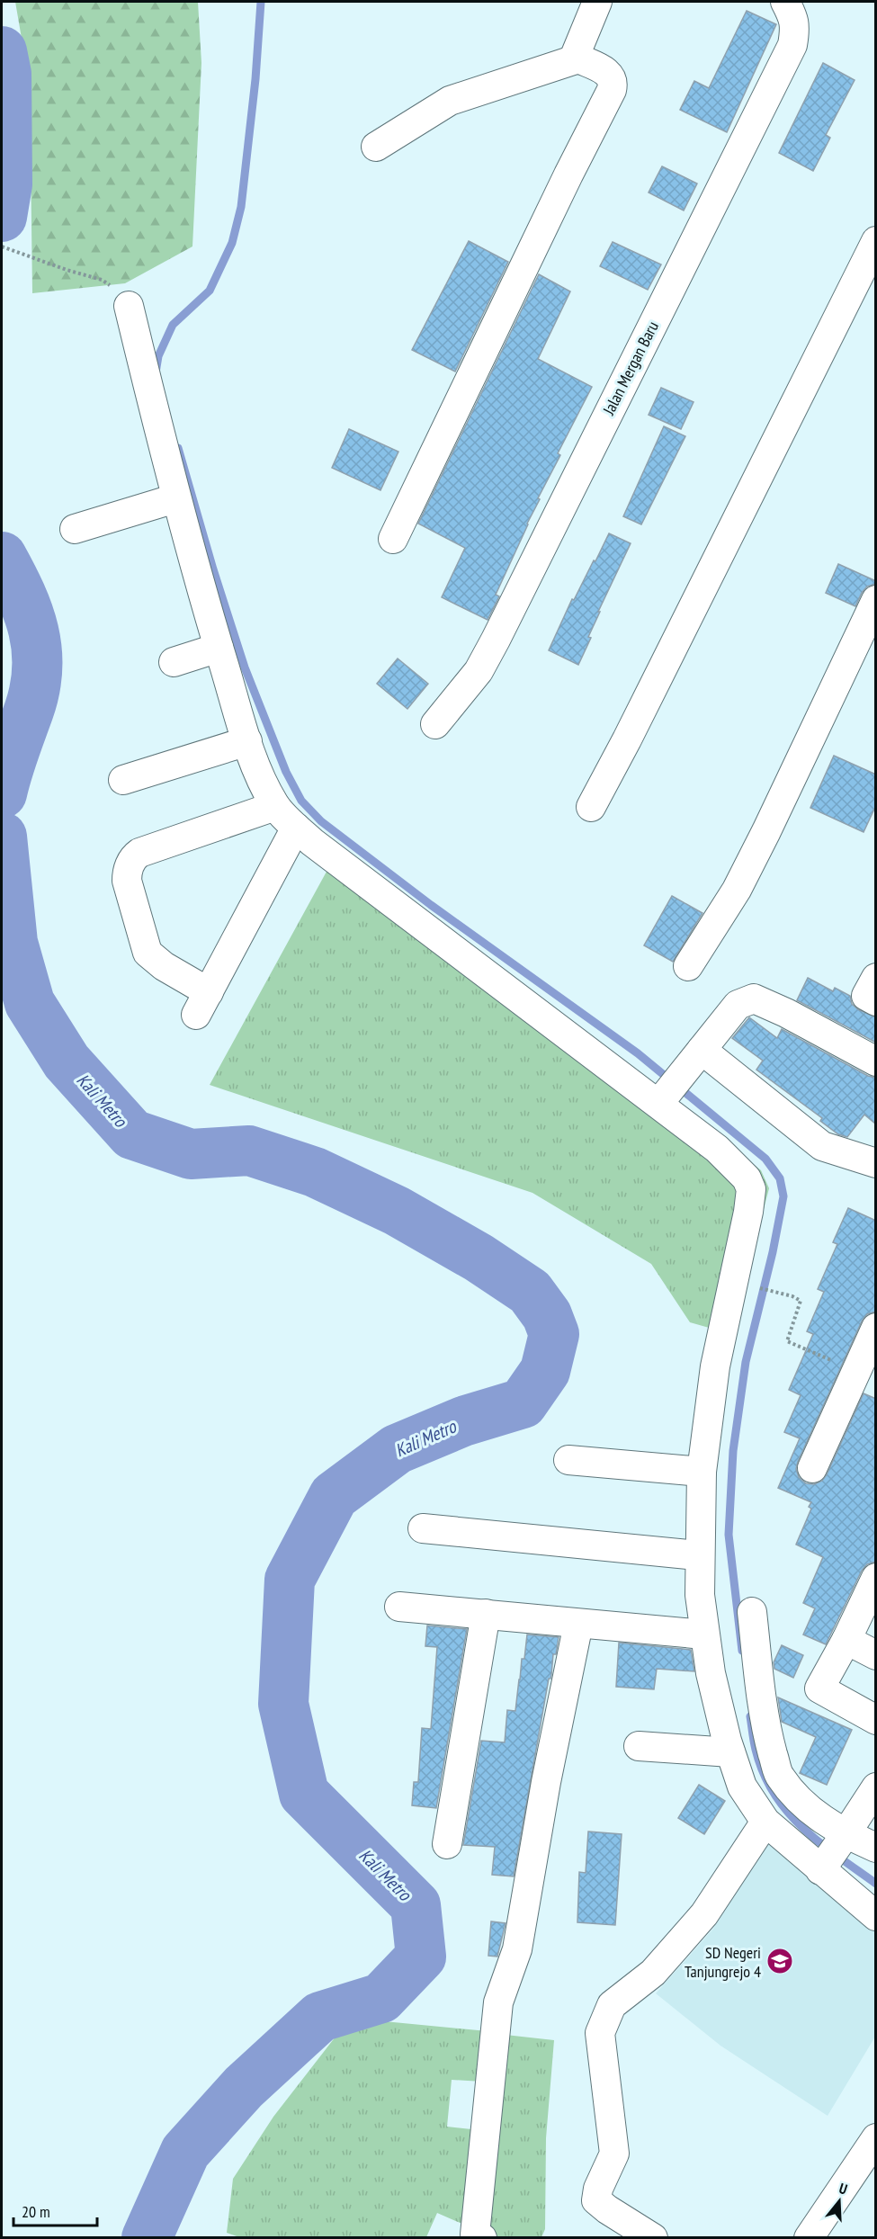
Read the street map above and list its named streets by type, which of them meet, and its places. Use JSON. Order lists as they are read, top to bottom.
{
  "streets": {
    "street": ["Jalan Mergan Baru"]
  },
  "water": ["Kali Metro"],
  "places": {
    "school or university": ["SD Negeri Tanjungrejo 4"]
  },
  "scale_bar": "20 m",
  "north": "top"
}
